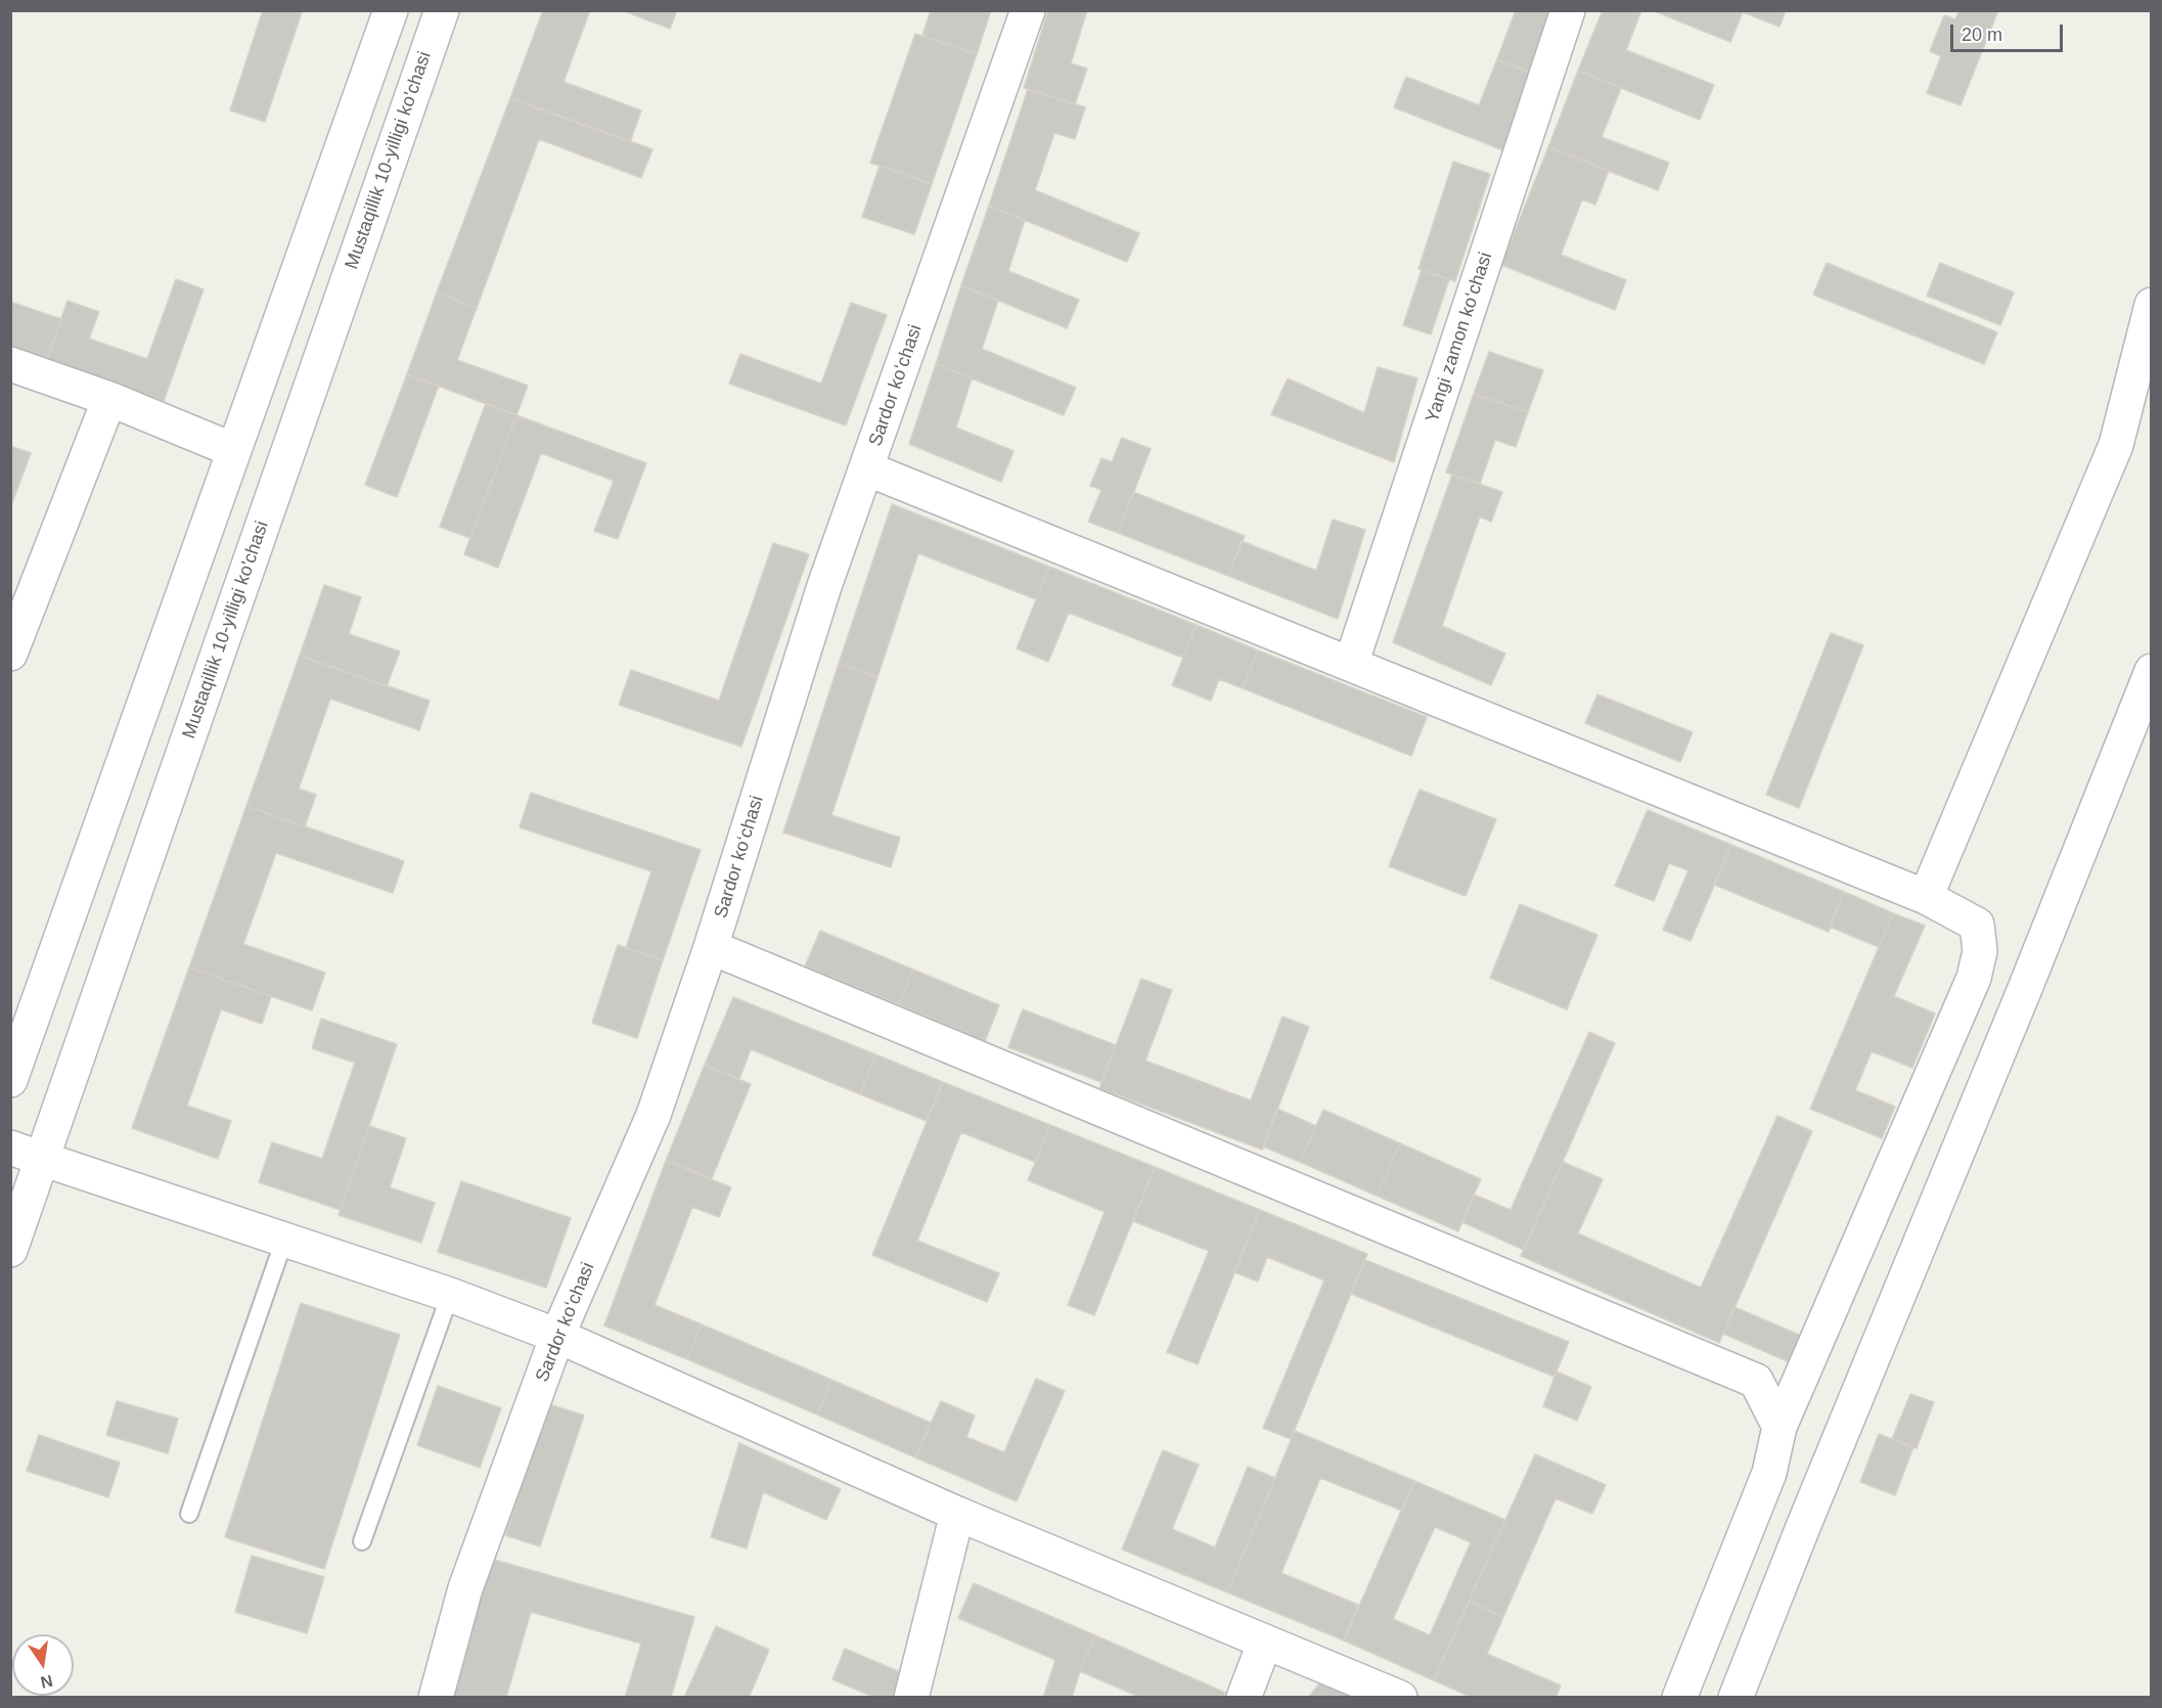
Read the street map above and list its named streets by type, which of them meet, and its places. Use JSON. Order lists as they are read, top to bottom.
{
  "streets": {
    "street": ["Mustaqillik 10-yilligi ko'chasi", "Yangi zamon koʻchasi", "Sardor koʻchasi"]
  },
  "scale_bar": "20 m",
  "north": "bottom"
}
